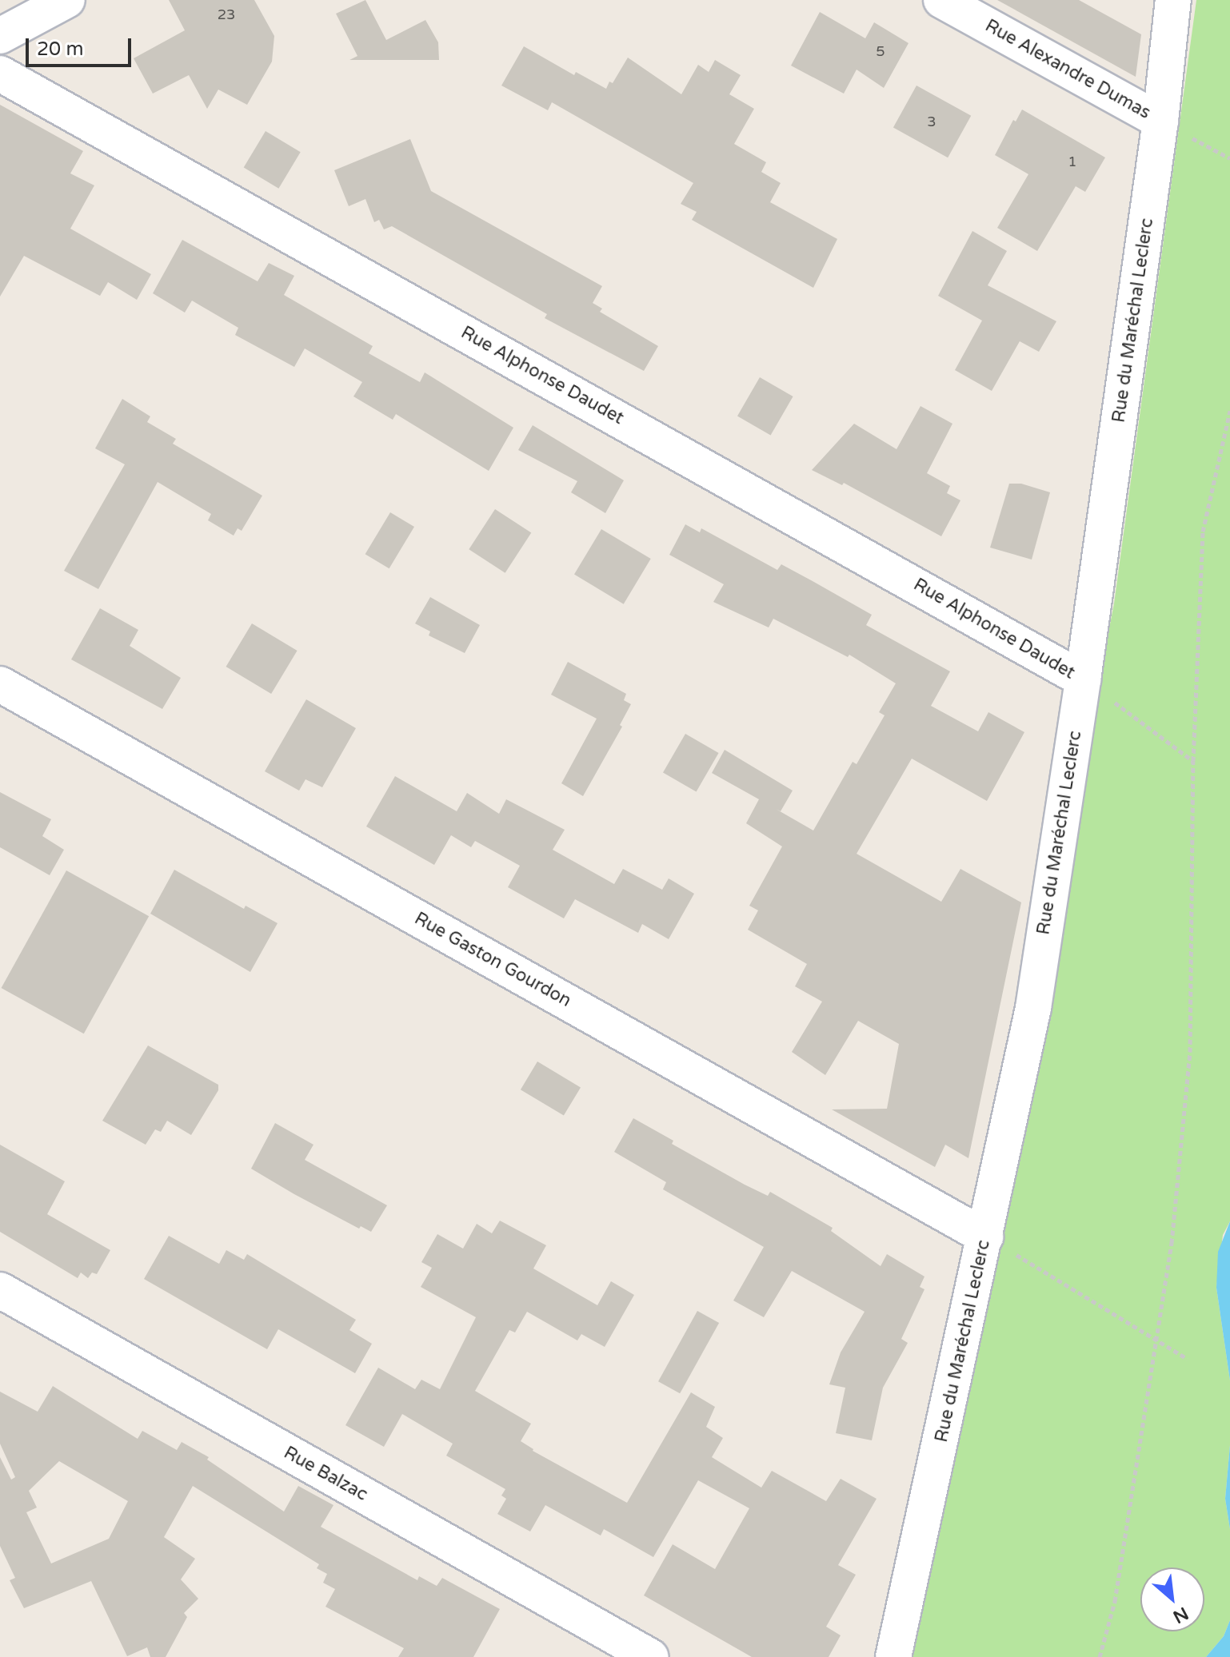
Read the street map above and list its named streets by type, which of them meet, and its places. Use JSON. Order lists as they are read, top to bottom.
{
  "streets": {
    "street": [
      "Rue Alexandre Dumas",
      "Rue du Maréchal Leclerc",
      "Rue Alphonse Daudet",
      "Rue Gaston Gourdon",
      "Rue Balzac"
    ]
  },
  "crossings": [
    ["Rue Alexandre Dumas", "Rue du Maréchal Leclerc"],
    ["Rue du Maréchal Leclerc", "Rue Alphonse Daudet"],
    ["Rue du Maréchal Leclerc", "Rue Gaston Gourdon"]
  ],
  "house_numbers": [
    "23",
    "5",
    "3",
    "1"
  ],
  "scale_bar": "20 m",
  "north": "bottom right"
}
